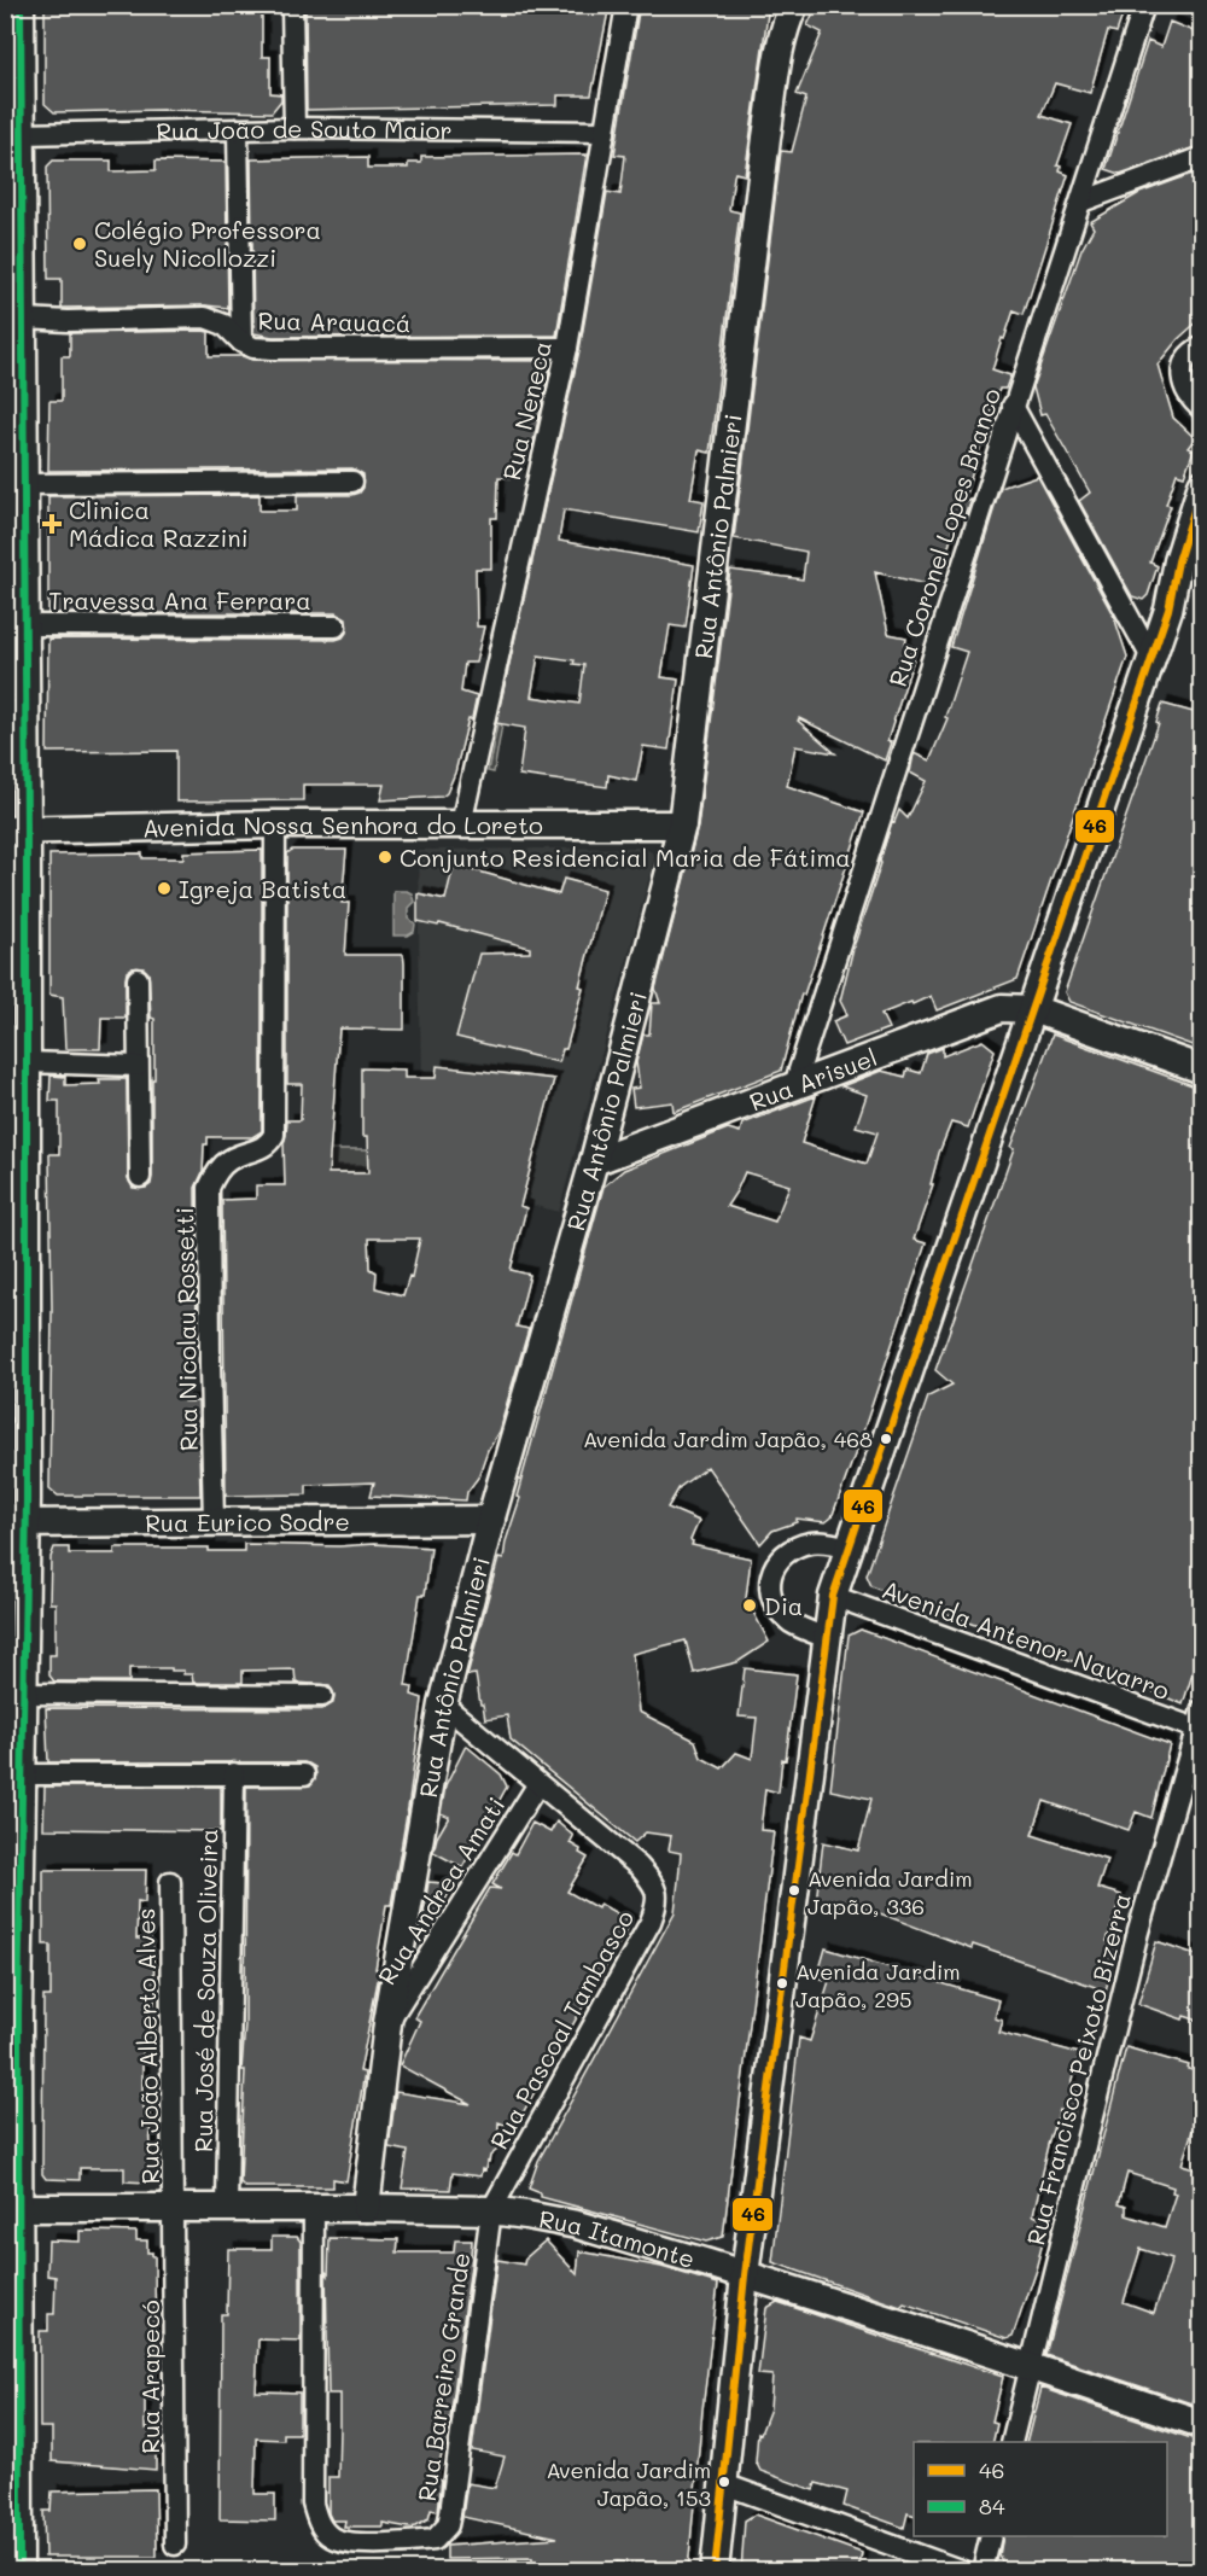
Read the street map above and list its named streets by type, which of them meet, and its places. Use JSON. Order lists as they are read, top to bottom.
{
  "streets": {
    "street": [
      "Rua João de Souto Maior",
      "Rua Arauacá",
      "Rua Neneca",
      "Rua Antônio Palmieri",
      "Rua Coronel Lopes Branco",
      "Travessa Ana Ferrara",
      "Avenida Nossa Senhora do Loreto",
      "Rua Arisuel",
      "Rua Nicolau Rossetti",
      "Rua Eurico Sodre",
      "Avenida Antenor Navarro",
      "Rua Andrea Amati",
      "Rua José de Souza Oliveira",
      "Rua Pascoal Tambasco",
      "Rua João Alberto Alves",
      "Rua Francisco Peixoto Bizerra",
      "Rua Itamonte",
      "Rua Arapecó",
      "Rua Barreiro Grande"
    ]
  },
  "crossings": [
    ["Rua João de Souto Maior", "Rua Neneca"],
    ["Rua Arauacá", "Rua Neneca"],
    ["Rua Neneca", "Avenida Nossa Senhora do Loreto"],
    ["Rua Antônio Palmieri", "Avenida Nossa Senhora do Loreto"],
    ["Rua Antônio Palmieri", "Rua Arisuel"],
    ["Rua Antônio Palmieri", "Rua Eurico Sodre"],
    ["Rua Antônio Palmieri", "Rua Andrea Amati"],
    ["Rua Antônio Palmieri", "Rua Pascoal Tambasco"],
    ["Rua Antônio Palmieri", "Rua Itamonte"],
    ["Rua Coronel Lopes Branco", "Rua Arisuel"],
    ["Avenida Nossa Senhora do Loreto", "Rua Nicolau Rossetti"],
    ["Rua Nicolau Rossetti", "Rua Eurico Sodre"],
    ["Avenida Antenor Navarro", "Rua Francisco Peixoto Bizerra"],
    ["Rua Andrea Amati", "Rua Pascoal Tambasco"],
    ["Rua José de Souza Oliveira", "Rua Itamonte"],
    ["Rua Pascoal Tambasco", "Rua Itamonte"],
    ["Rua Pascoal Tambasco", "Rua Barreiro Grande"],
    ["Rua João Alberto Alves", "Rua Itamonte"],
    ["Rua João Alberto Alves", "Rua Arapecó"],
    ["Rua Francisco Peixoto Bizerra", "Rua Itamonte"],
    ["Rua Itamonte", "Rua Arapecó"],
    ["Rua Itamonte", "Rua Barreiro Grande"]
  ],
  "places": {
    "other": [
      "Colégio Professora Suely Nicollozzi",
      "Conjunto Residencial Maria de Fátima",
      "Igreja Batista",
      "Avenida Jardim Japão, 468",
      "Dia",
      "Avenida Jardim Japão, 336",
      "Avenida Jardim Japão, 295",
      "Avenida Jardim Japão, 153"
    ],
    "health": ["Clinica Mádica Razzini"]
  },
  "lines": ["transit line 84", "transit line 46"],
  "legend": ["46", "84"]
}
